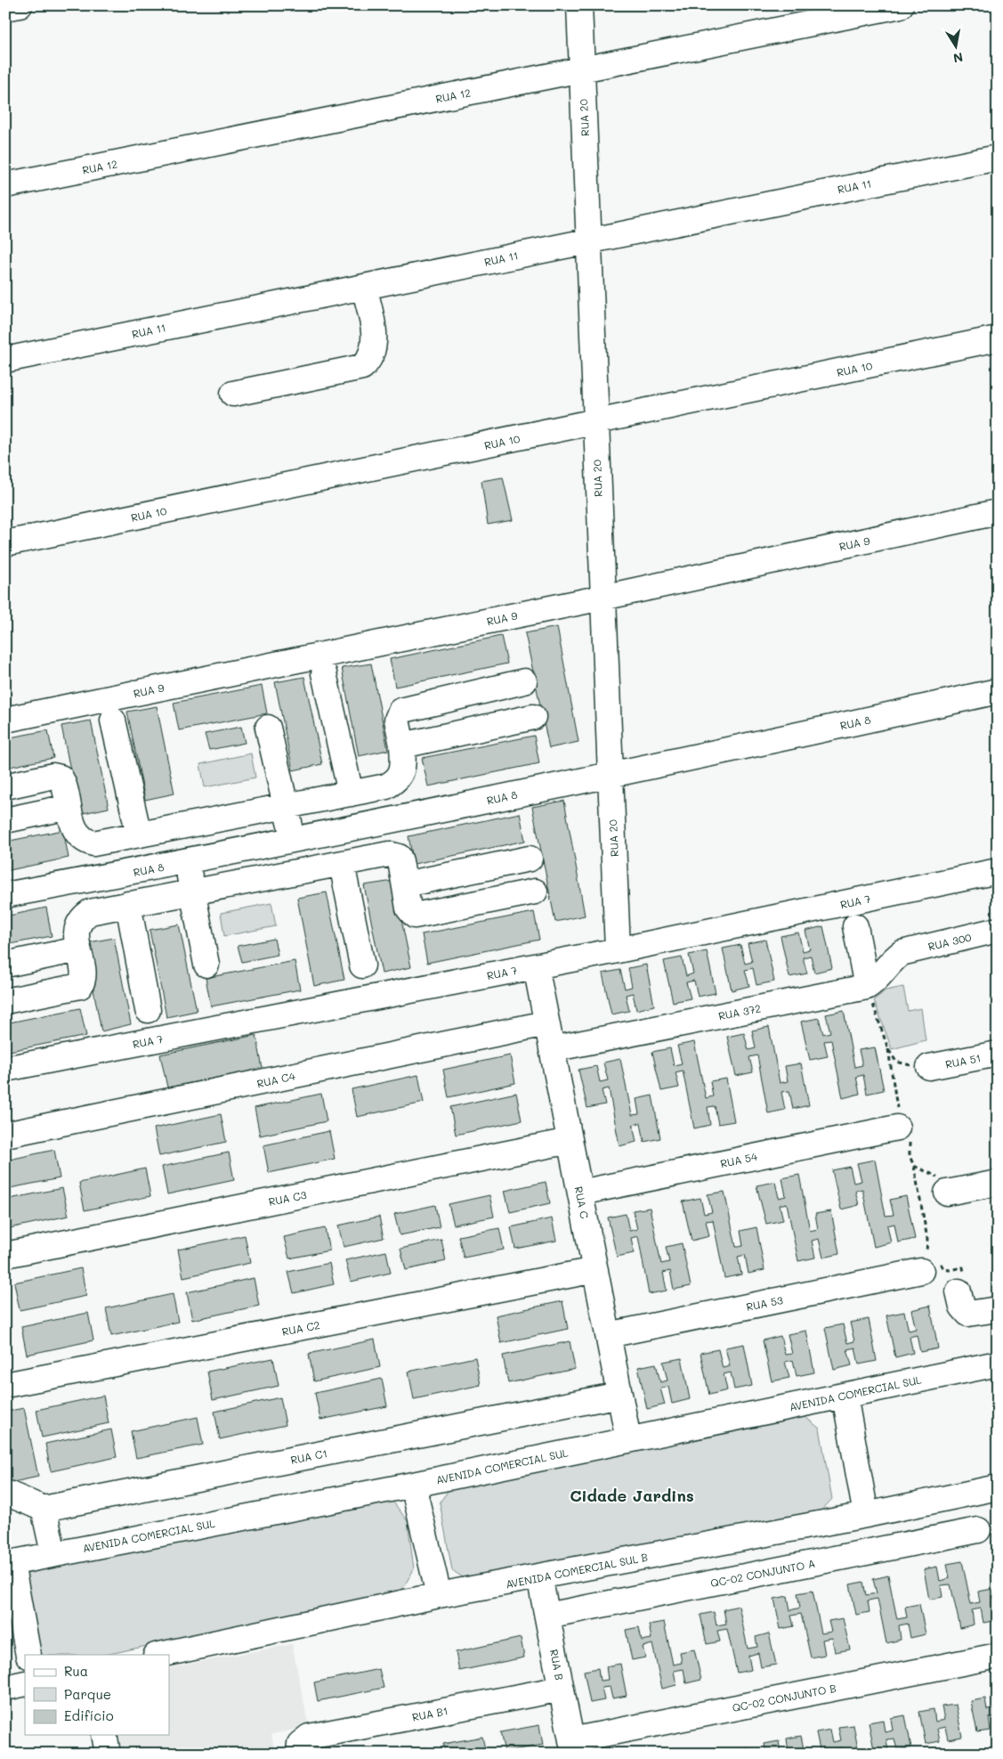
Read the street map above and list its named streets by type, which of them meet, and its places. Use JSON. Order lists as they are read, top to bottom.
{
  "streets": {
    "street": [
      "RUA 12",
      "RUA 20",
      "RUA 11",
      "RUA 10",
      "RUA 9",
      "RUA 8",
      "RUA 7",
      "RUA 300",
      "RUA 372",
      "RUA 51",
      "RUA C4",
      "RUA 54",
      "RUA C3",
      "RUA C",
      "RUA 53",
      "RUA C2",
      "AVENIDA COMERCIAL SUL",
      "RUA C1",
      "AVENIDA COMERCIAL SUL B",
      "QC-02 CONJUNTO A",
      "RUA B",
      "QC-02 CONJUNTO B",
      "RUA B1"
    ]
  },
  "crossings": [
    ["RUA 12", "RUA 20"],
    ["RUA 20", "RUA 11"],
    ["RUA 20", "RUA 10"],
    ["RUA 20", "RUA 9"],
    ["RUA 20", "RUA 8"],
    ["RUA 20", "RUA 7"],
    ["RUA 7", "RUA C"],
    ["RUA 300", "RUA 372"],
    ["RUA 372", "RUA C"],
    ["RUA C4", "RUA C"],
    ["RUA 54", "RUA C"],
    ["RUA C3", "RUA C"],
    ["RUA C", "RUA 53"],
    ["RUA C", "RUA C2"],
    ["RUA C", "AVENIDA COMERCIAL SUL"],
    ["RUA C", "RUA C1"],
    ["AVENIDA COMERCIAL SUL B", "RUA B"],
    ["QC-02 CONJUNTO A", "RUA B"],
    ["RUA B", "QC-02 CONJUNTO B"],
    ["RUA B", "RUA B1"]
  ],
  "districts": ["Cidade Jardins"],
  "legend": ["Rua", "Parque", "Edifício"],
  "north": "bottom"
}
